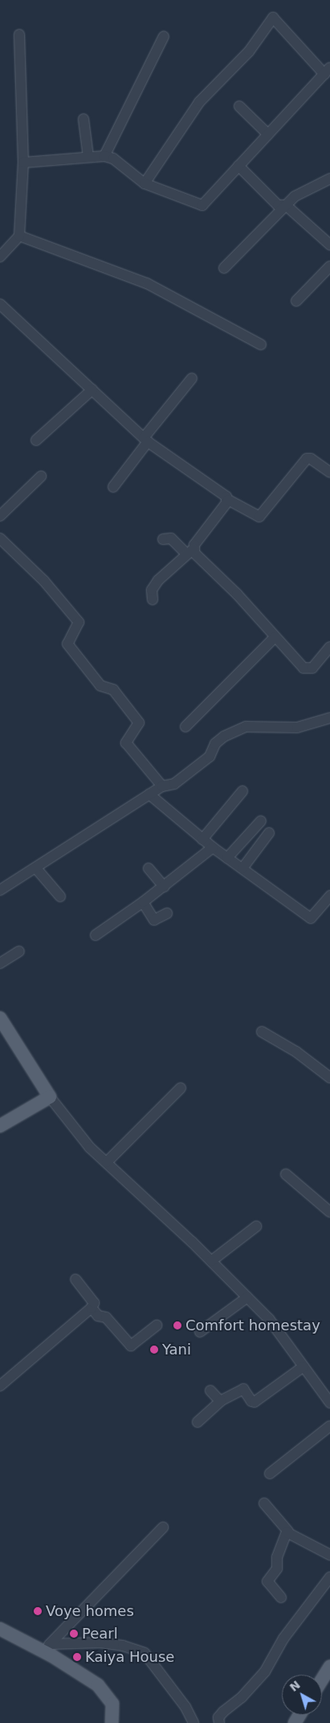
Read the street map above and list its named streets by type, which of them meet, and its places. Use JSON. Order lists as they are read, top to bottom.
{
  "places": [
    "Comfort homestay",
    "Yani",
    "Voye homes",
    "Pearl",
    "Kaiya House"
  ],
  "north": "top left"
}
